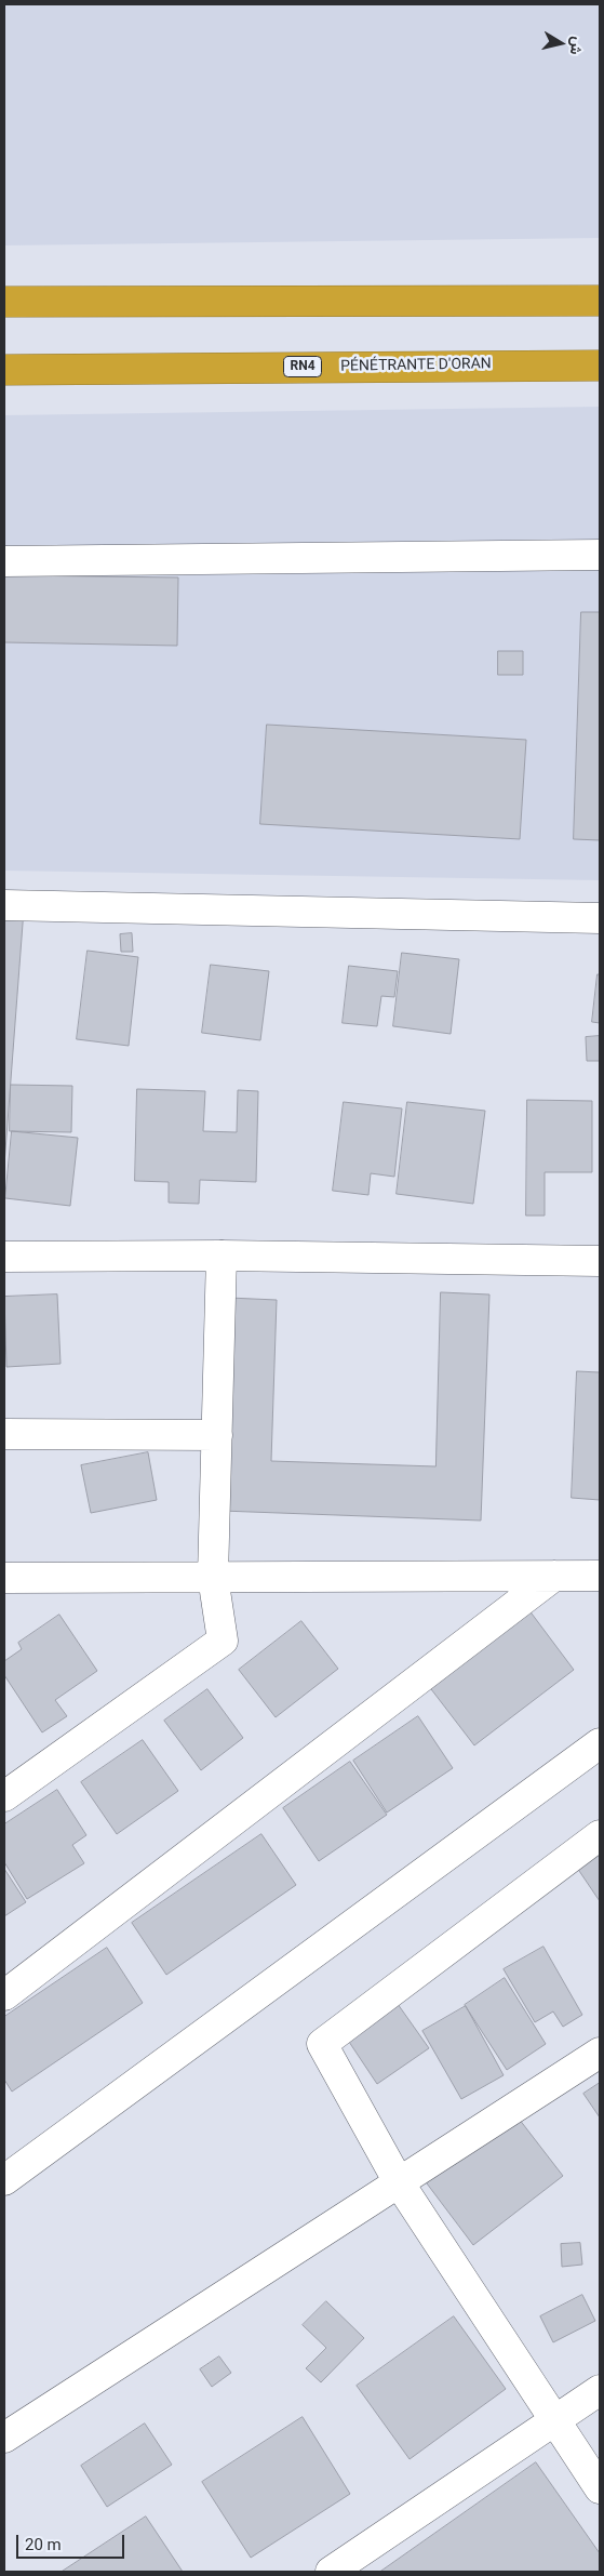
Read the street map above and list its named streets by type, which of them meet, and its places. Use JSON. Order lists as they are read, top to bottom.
{
  "streets": {
    "highway": ["PÉNÉTRANTE D'ORAN", "RN4"]
  },
  "scale_bar": "20 m",
  "north": "right"
}
